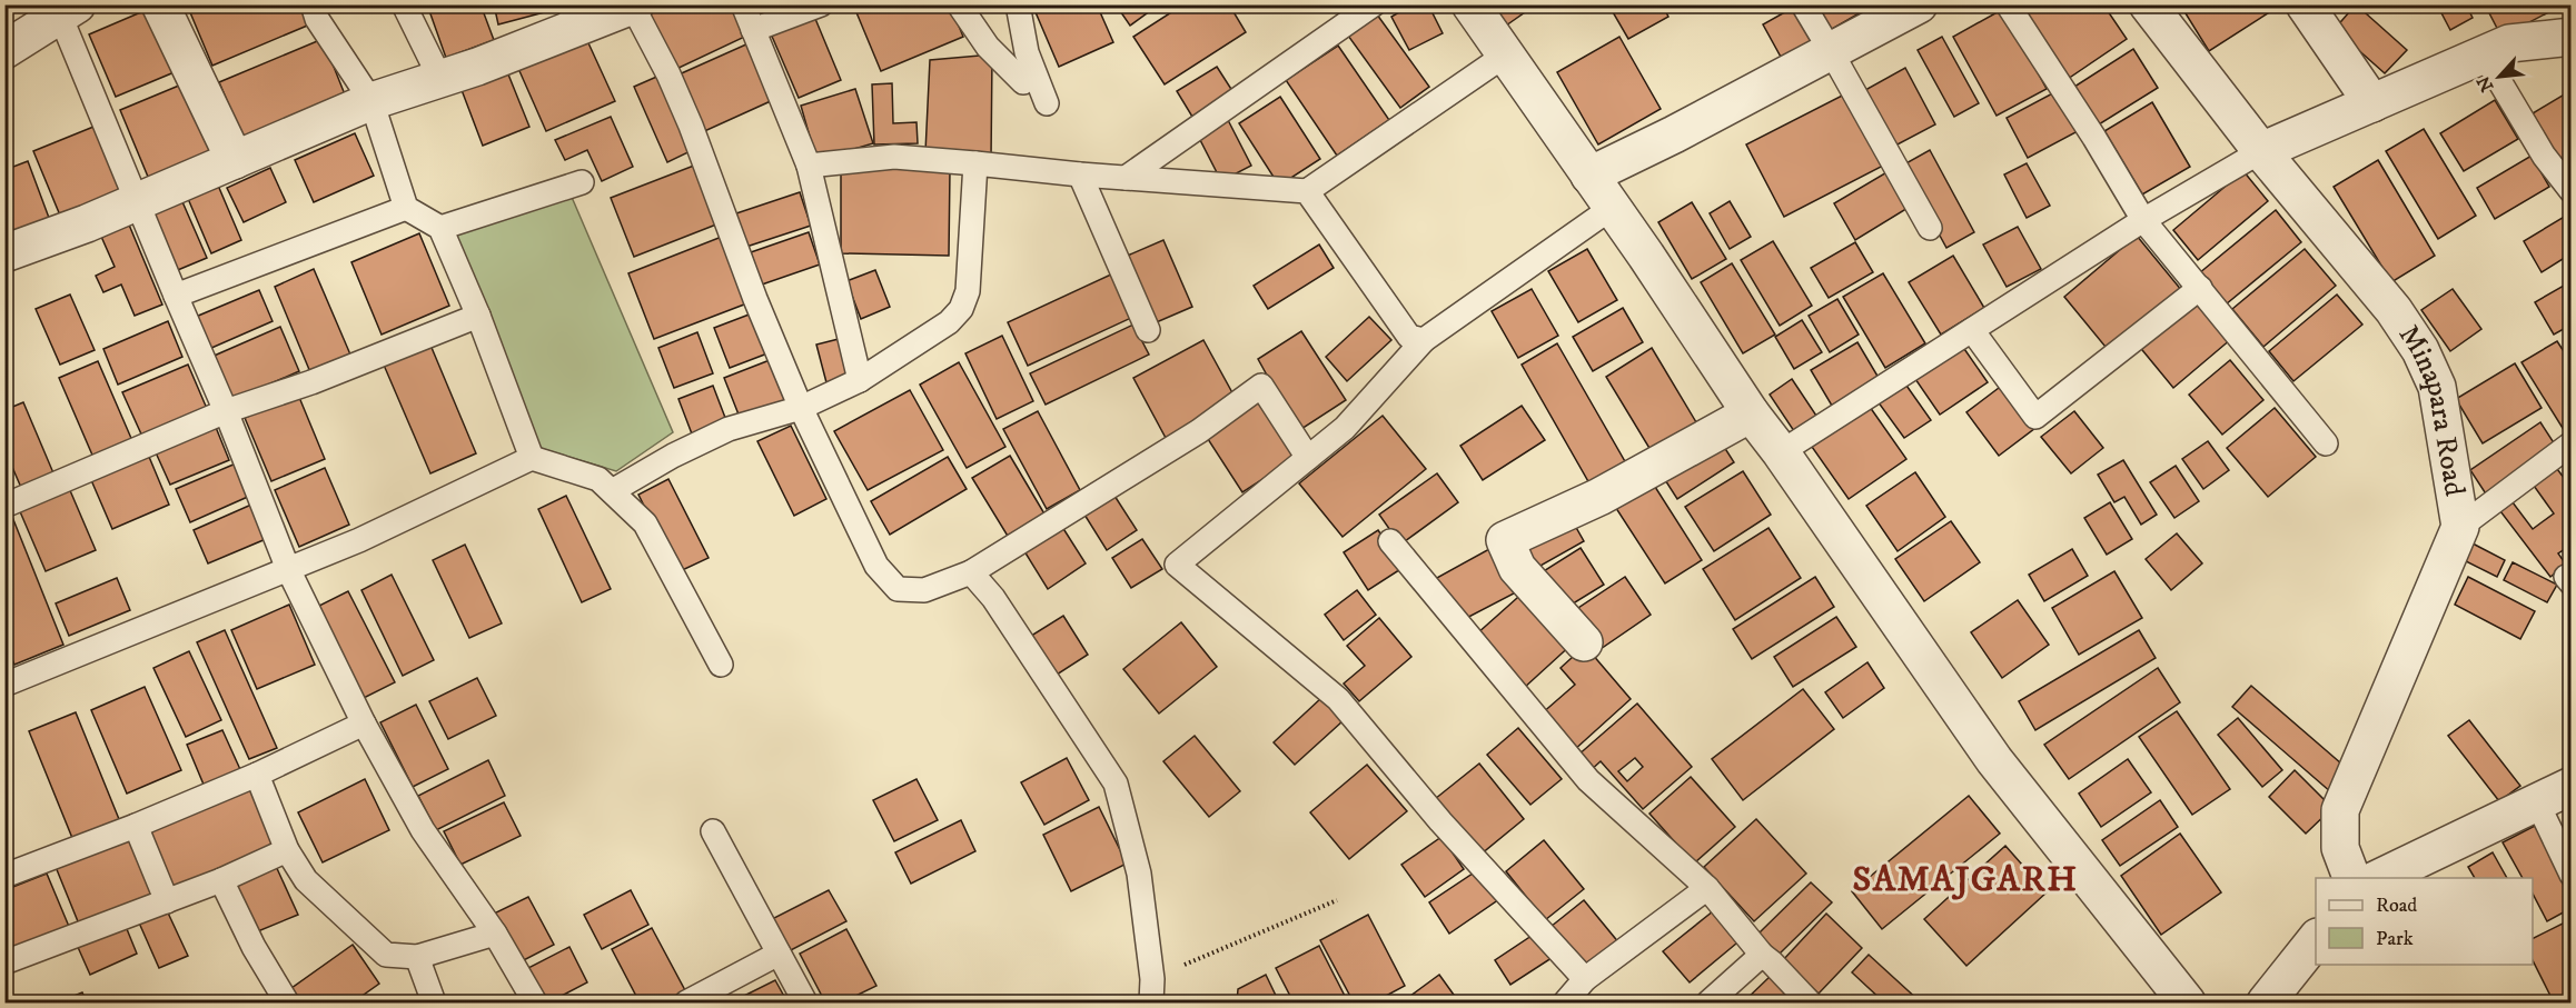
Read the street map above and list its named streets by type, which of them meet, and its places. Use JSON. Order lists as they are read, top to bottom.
{
  "streets": {
    "street": ["Minapara Road"]
  },
  "districts": ["SAMAJGARH"],
  "legend": ["Road", "Park"],
  "north": "bottom left"
}
